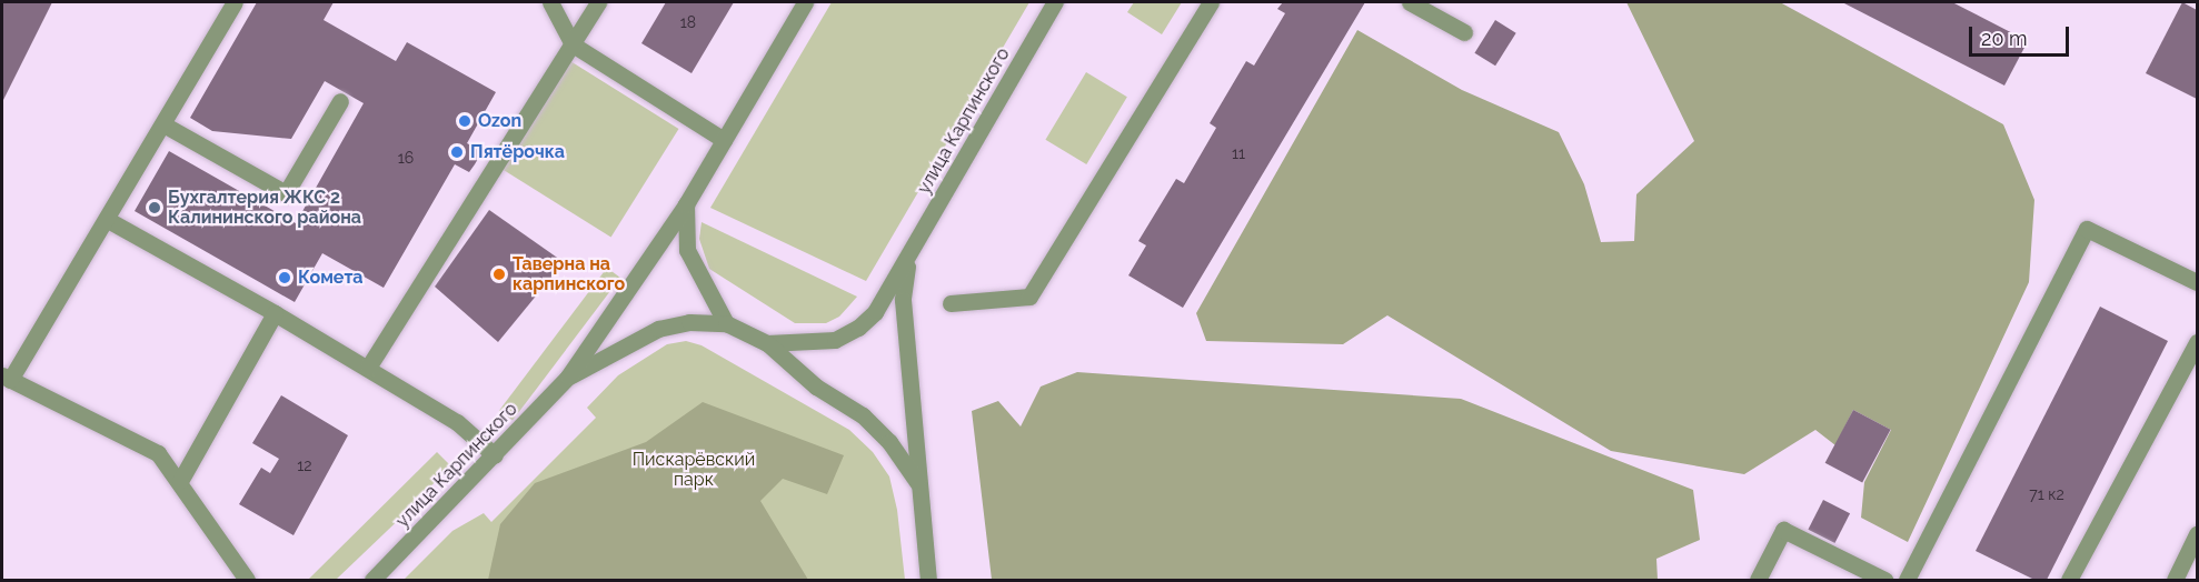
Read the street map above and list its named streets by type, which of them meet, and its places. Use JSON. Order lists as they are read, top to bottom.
{
  "streets": {
    "street": ["улица Карпинского"]
  },
  "parks": ["Пискарёвский парк"],
  "places": [
    "Ozon",
    "Пятёрочка",
    "Бухгалтерия ЖКС 2 Калининского района",
    "Таверна на карпинского",
    "Комета"
  ],
  "house_numbers": [
    "18",
    "11",
    "16",
    "12",
    "71 к2"
  ],
  "scale_bar": "20 m"
}
